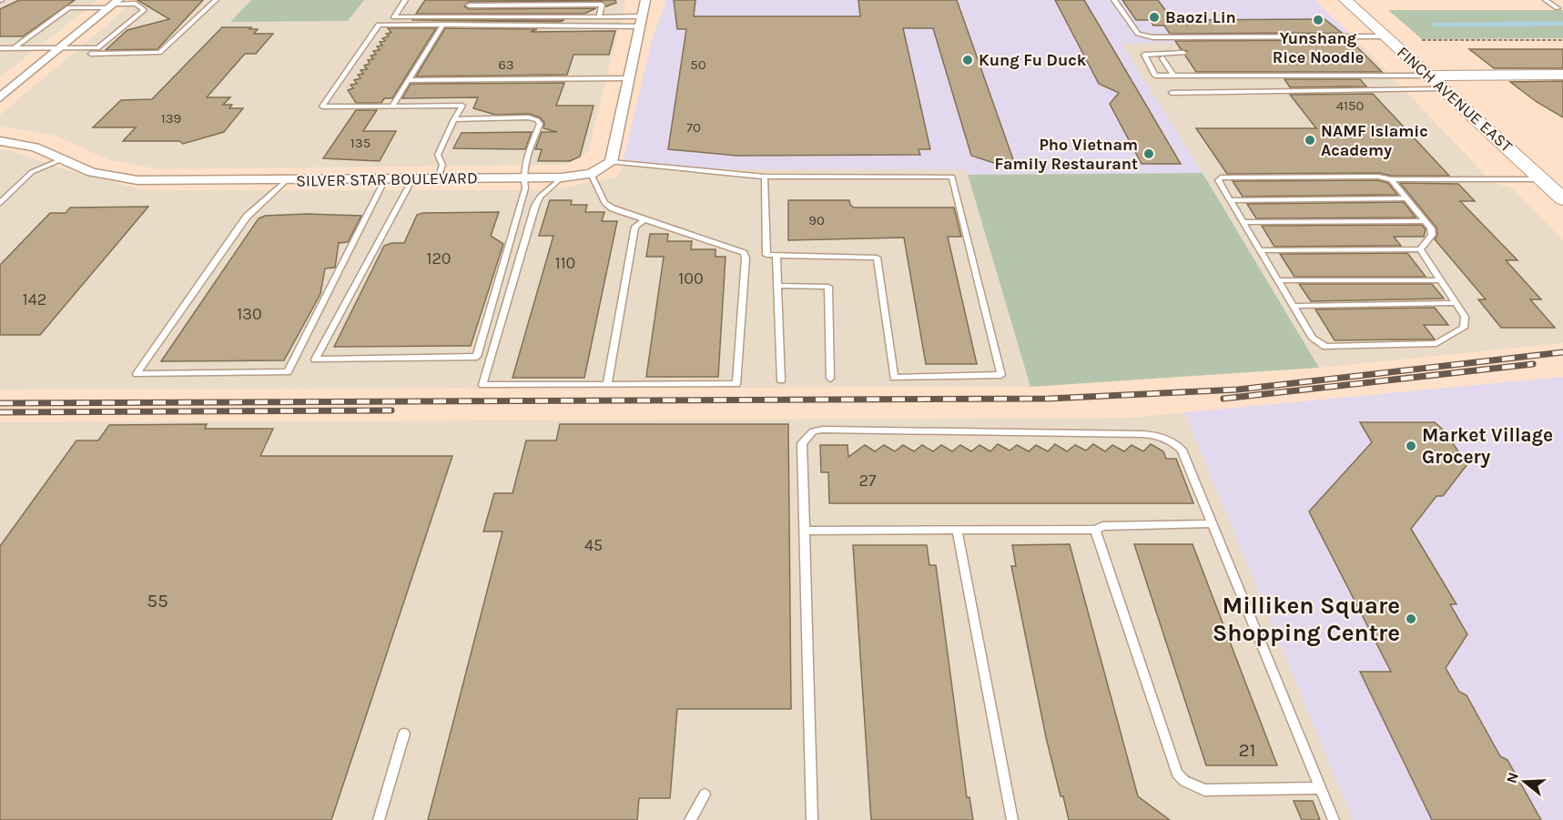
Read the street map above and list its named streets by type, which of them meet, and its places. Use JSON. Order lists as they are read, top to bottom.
{
  "streets": {
    "main road": ["FINCH AVENUE EAST"],
    "street": ["SILVER STAR BOULEVARD"]
  },
  "places": [
    "Baozi Lin",
    "Yunshang Rice Noodle",
    "Kung Fu Duck",
    "NAMF Islamic Academy",
    "Pho Vietnam Family Restaurant",
    "Market Village Grocery",
    "Milliken Square Shopping Centre"
  ],
  "house_numbers": [
    "63",
    "50",
    "4150",
    "139",
    "70",
    "135",
    "90",
    "120",
    "110",
    "100",
    "142",
    "130",
    "27",
    "45",
    "55",
    "21"
  ],
  "north": "left"
}
